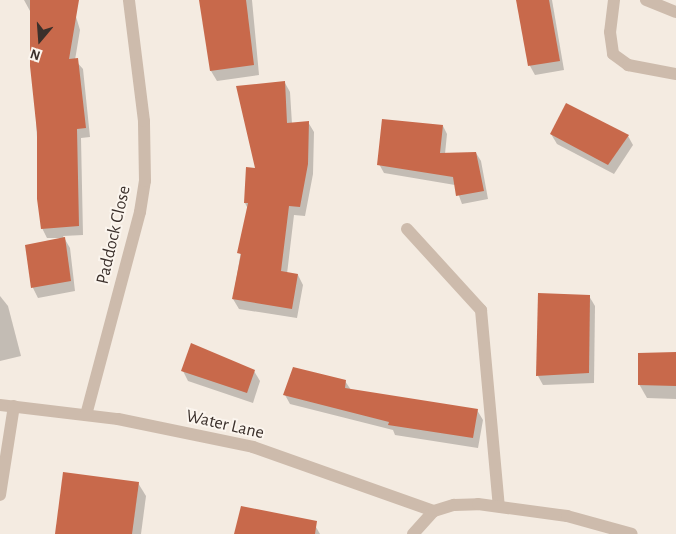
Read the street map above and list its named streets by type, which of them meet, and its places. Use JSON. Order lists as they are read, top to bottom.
{
  "streets": {
    "street": ["Paddock Close", "Water Lane"]
  },
  "crossings": [
    ["Paddock Close", "Water Lane"]
  ],
  "north": "bottom"
}
